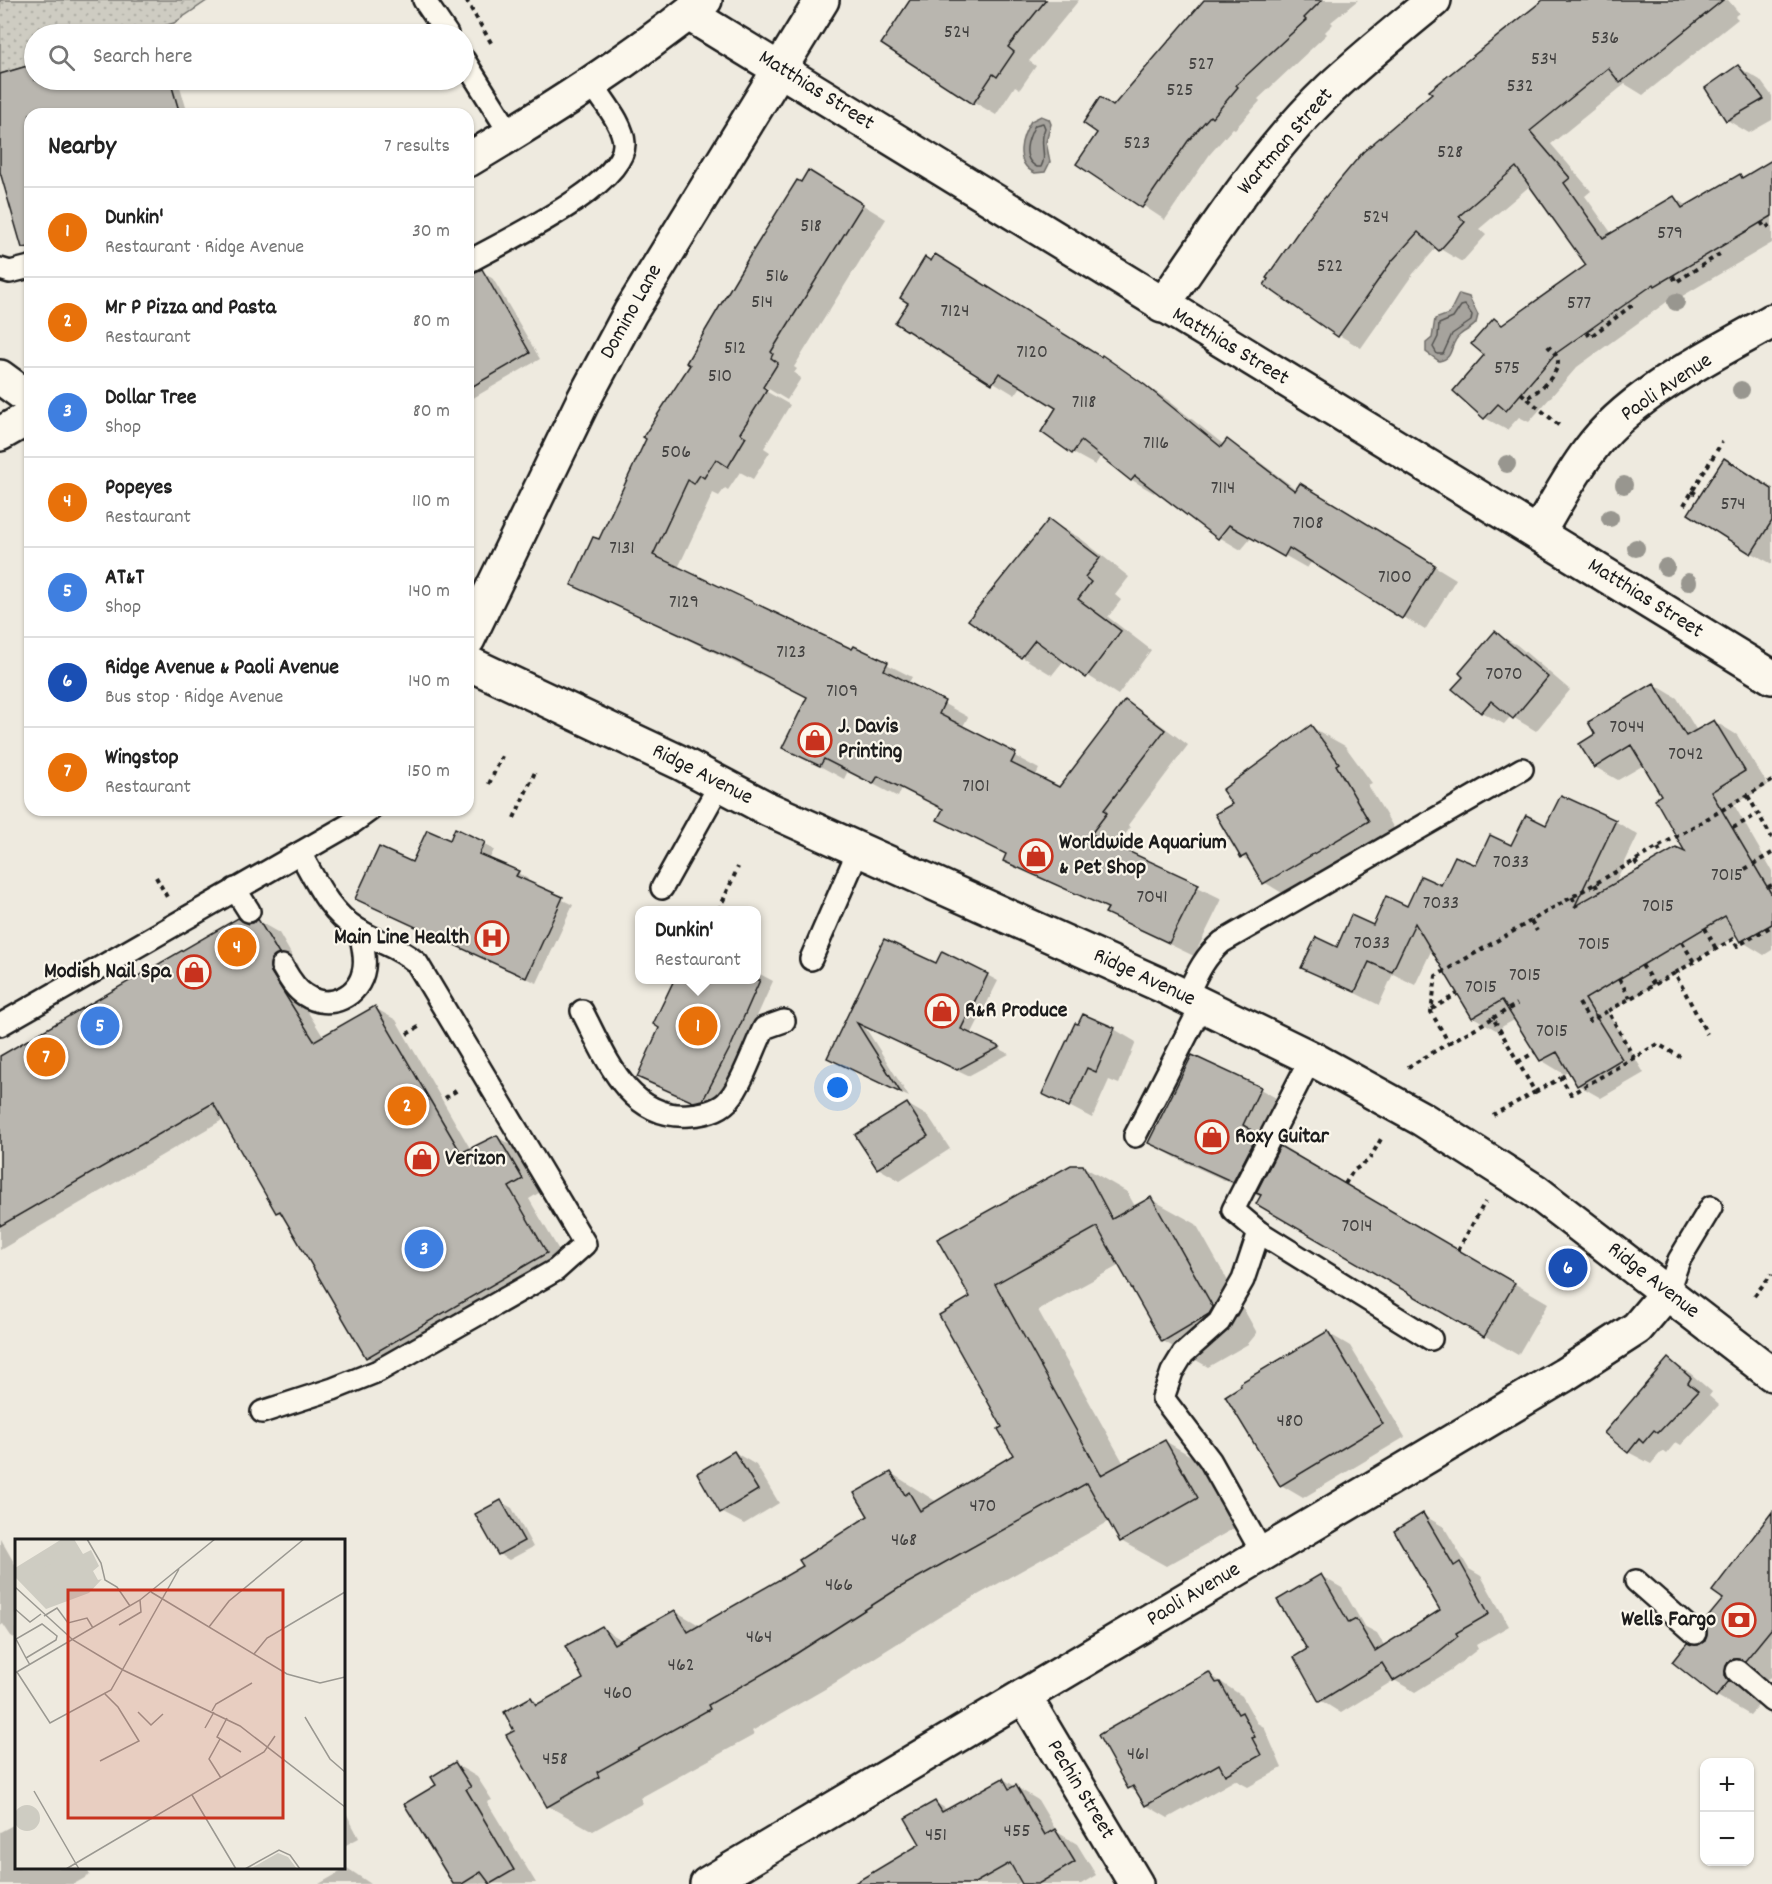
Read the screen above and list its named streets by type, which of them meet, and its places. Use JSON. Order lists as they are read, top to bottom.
{
  "streets": {
    "street": [
      "Matthias Street",
      "Wartman Street",
      "Domino Lane",
      "Paoli Avenue",
      "Ridge Avenue",
      "Pechin Street"
    ]
  },
  "crossings": [
    ["Matthias Street", "Wartman Street"],
    ["Matthias Street", "Domino Lane"],
    ["Matthias Street", "Paoli Avenue"],
    ["Paoli Avenue", "Ridge Avenue"],
    ["Paoli Avenue", "Pechin Street"]
  ],
  "places": {
    "shop": [
      "J. Davis Printing",
      "Worldwide Aquarium & Pet Shop",
      "Modish Nail Spa",
      "R&R Produce",
      "Roxy Guitar",
      "Verizon"
    ],
    "hospital": ["Main Line Health"],
    "bank": ["Wells Fargo"]
  },
  "house_numbers": [
    "524",
    "536",
    "534",
    "527",
    "532",
    "525",
    "523",
    "528",
    "524",
    "518",
    "579",
    "522",
    "516",
    "514",
    "577",
    "7124",
    "512",
    "7120",
    "575",
    "510",
    "7118",
    "7116",
    "506",
    "7114",
    "574",
    "7108",
    "7131",
    "7100",
    "7129",
    "7123",
    "7070",
    "7109",
    "7044",
    "7042",
    "7101",
    "7033",
    "7015",
    "7041",
    "7033",
    "7015",
    "7033",
    "7015",
    "7015",
    "7015",
    "7015",
    "7014",
    "480",
    "470",
    "468",
    "466",
    "464",
    "462",
    "460",
    "461",
    "458",
    "455",
    "451"
  ],
  "page": {
    "search": "Search here",
    "heading": ["Nearby", "7 results"],
    "list": [
      {
        "mark": "1",
        "name": "Dunkin'",
        "note": "Restaurant · Ridge Avenue",
        "value": "30 m"
      },
      {
        "mark": "2",
        "name": "Mr P Pizza and Pasta",
        "note": "Restaurant",
        "value": "80 m"
      },
      {
        "mark": "3",
        "name": "Dollar Tree",
        "note": "Shop",
        "value": "80 m"
      },
      {
        "mark": "4",
        "name": "Popeyes",
        "note": "Restaurant",
        "value": "110 m"
      },
      {
        "mark": "5",
        "name": "AT&T",
        "note": "Shop",
        "value": "140 m"
      },
      {
        "mark": "6",
        "name": "Ridge Avenue & Paoli Avenue",
        "note": "Bus stop · Ridge Avenue",
        "value": "140 m"
      },
      {
        "mark": "7",
        "name": "Wingstop",
        "note": "Restaurant",
        "value": "150 m"
      }
    ],
    "popup": ["Dunkin'", "Restaurant"],
    "pins": [
      "4",
      "1",
      "5",
      "7",
      "2",
      "3",
      "6"
    ],
    "map_buttons": ["+", "−"]
  }
}
